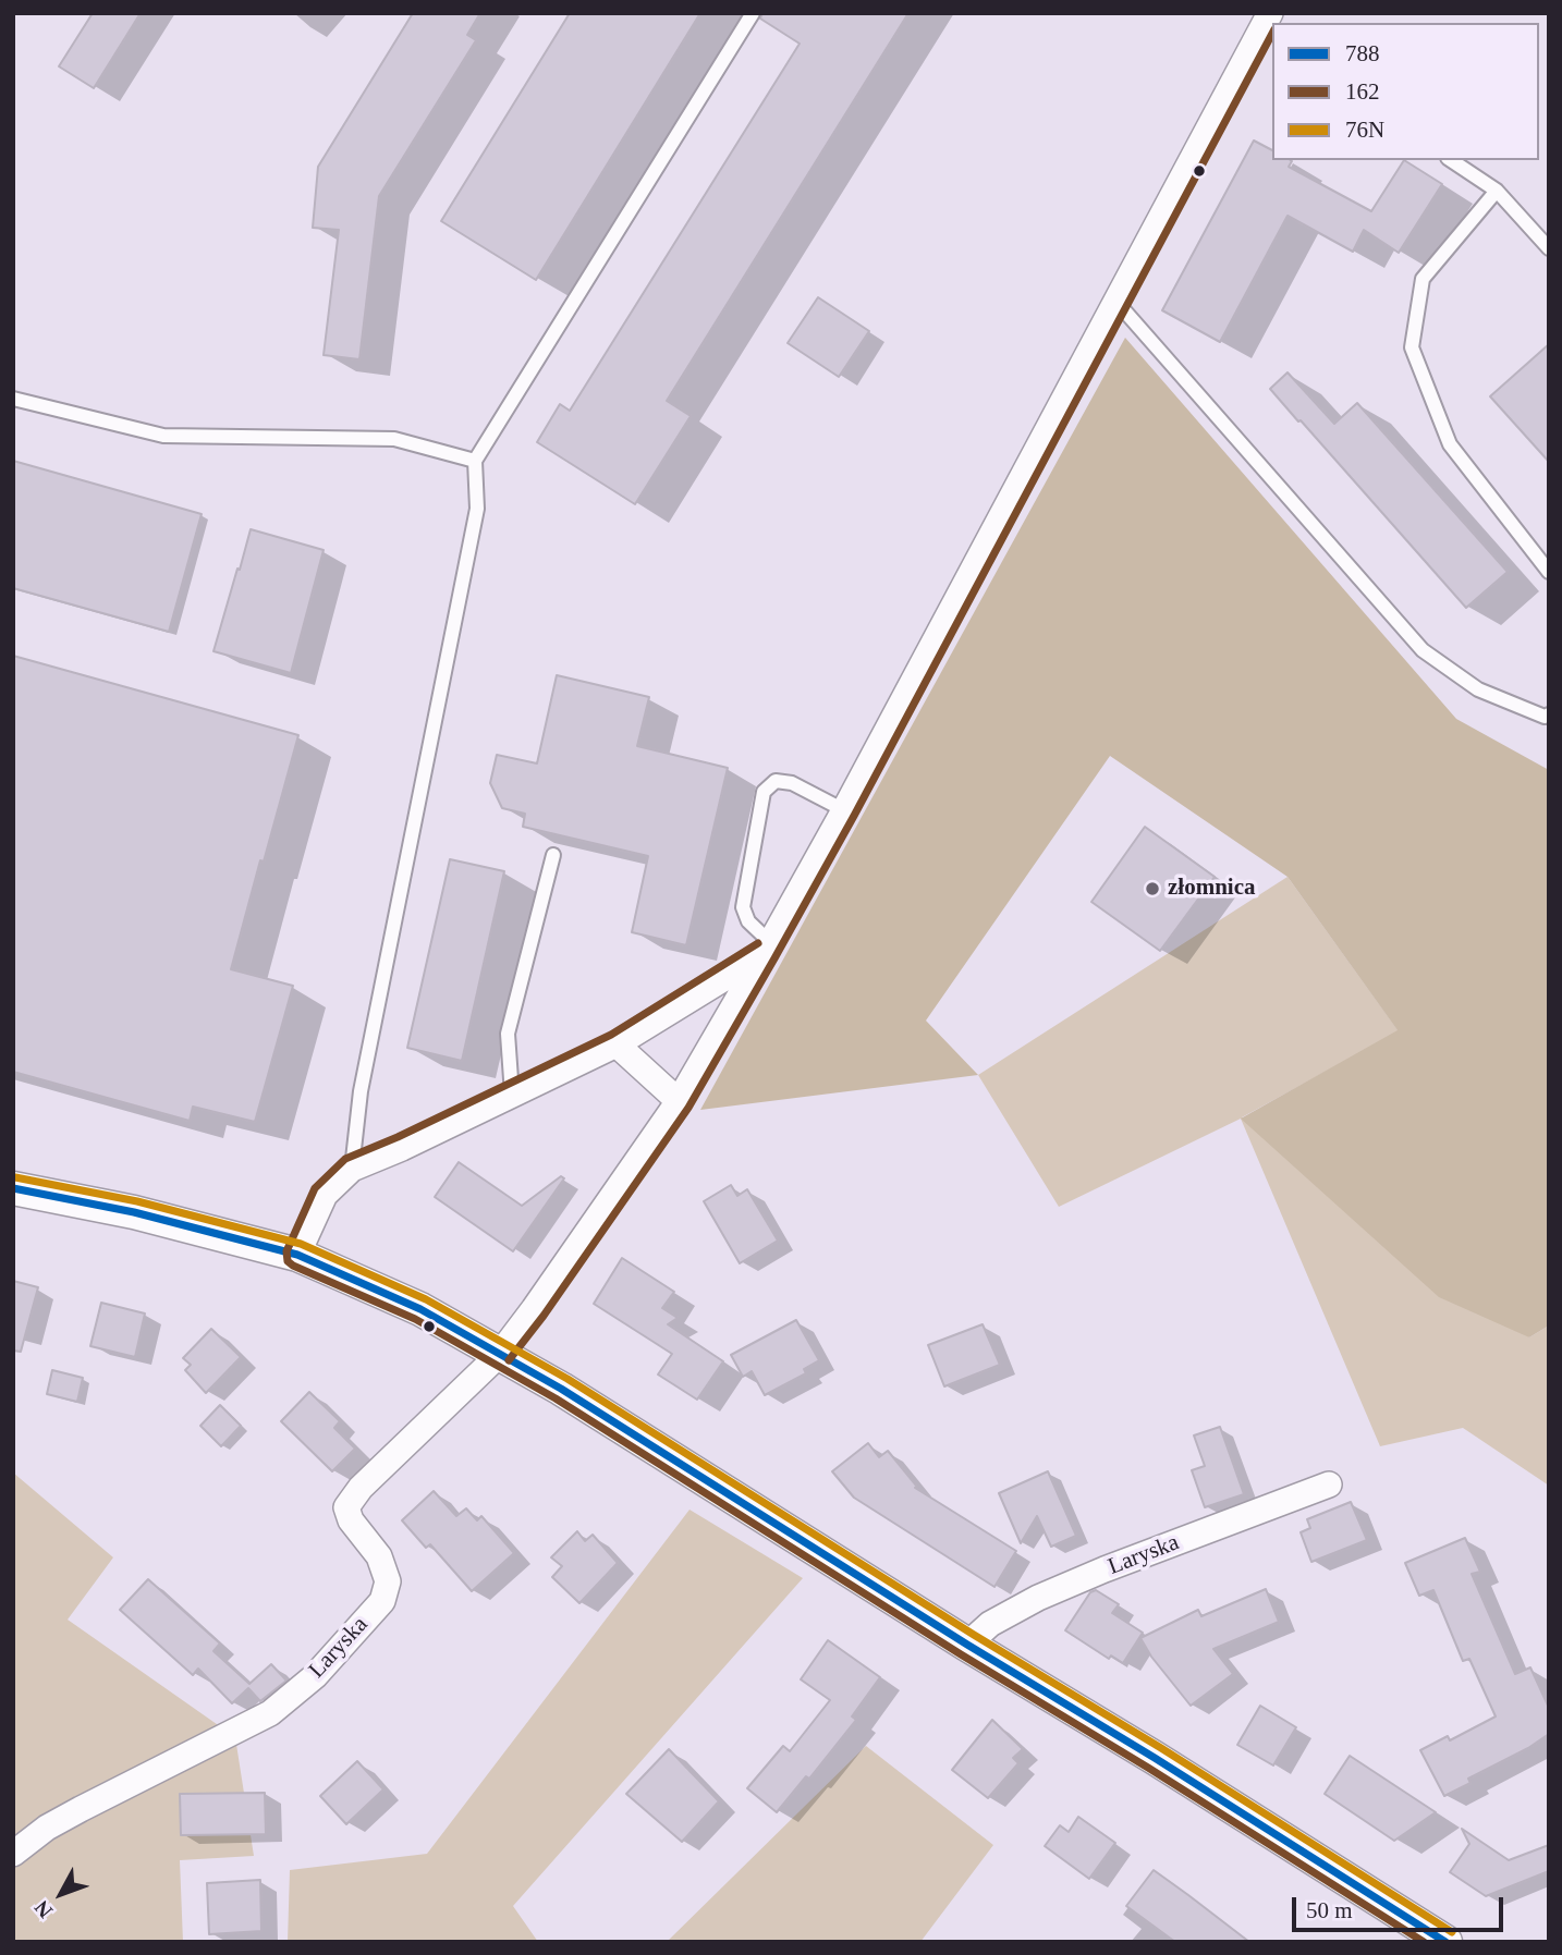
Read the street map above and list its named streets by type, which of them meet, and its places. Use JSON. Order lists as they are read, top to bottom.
{
  "streets": {
    "street": ["Laryska"]
  },
  "places": ["złomnica"],
  "lines": ["transit line 162", "transit line 76N", "transit line 788"],
  "legend": ["788", "162", "76N"],
  "scale_bar": "50 m",
  "north": "bottom left"
}
